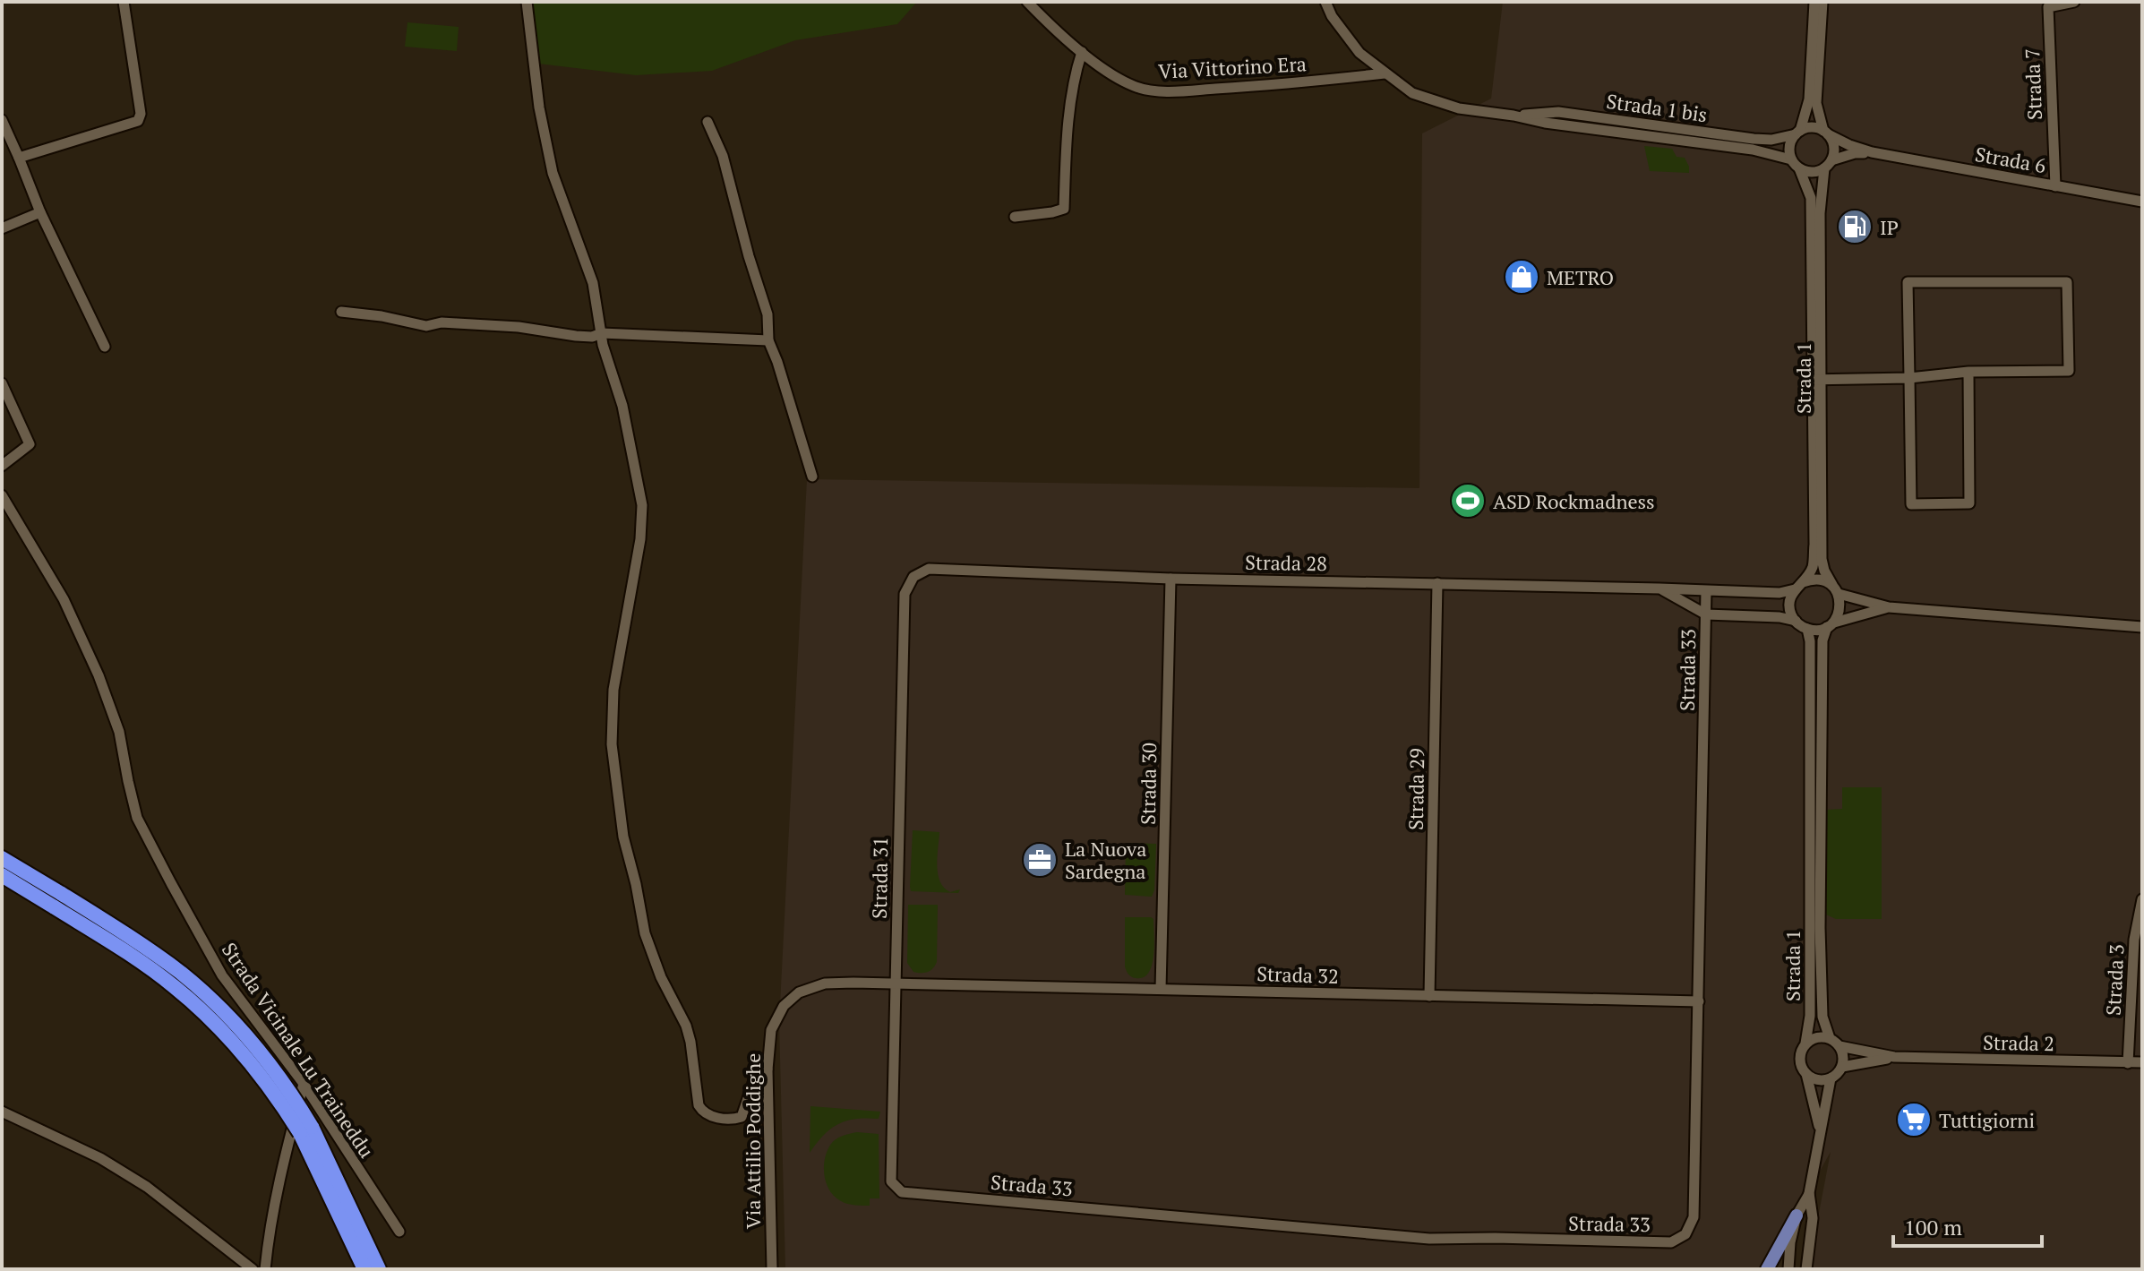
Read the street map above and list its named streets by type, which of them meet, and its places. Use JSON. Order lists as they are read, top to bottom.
{
  "streets": {
    "street": [
      "Via Vittorino Era",
      "Strada 7",
      "Strada 1 bis",
      "Strada 6",
      "Strada 1",
      "Strada 28",
      "Strada 33",
      "Strada 30",
      "Strada 29",
      "Strada 31",
      "Strada 32",
      "Strada 3",
      "Strada 2",
      "Strada Vicinale Lu Traineddu",
      "Via Attilio Poddighe"
    ]
  },
  "crossings": [
    ["Via Vittorino Era", "Strada 1 bis"],
    ["Strada 7", "Strada 6"],
    ["Strada 1 bis", "Strada 6"],
    ["Strada 1 bis", "Strada 1"],
    ["Strada 6", "Strada 1"],
    ["Strada 1", "Strada 28"],
    ["Strada 1", "Strada 2"],
    ["Strada 28", "Strada 33"],
    ["Strada 28", "Strada 30"],
    ["Strada 28", "Strada 29"],
    ["Strada 28", "Strada 31"],
    ["Strada 33", "Strada 31"],
    ["Strada 33", "Strada 32"],
    ["Strada 30", "Strada 32"],
    ["Strada 29", "Strada 32"],
    ["Strada 31", "Strada 32"],
    ["Strada 31", "Via Attilio Poddighe"],
    ["Strada 32", "Via Attilio Poddighe"],
    ["Strada 3", "Strada 2"]
  ],
  "places": {
    "fuel station": ["IP"],
    "shop": ["METRO"],
    "sports": ["ASD Rockmadness"],
    "office": ["La Nuova Sardegna"],
    "supermarket": ["Tuttigiorni"]
  },
  "scale_bar": "100 m"
}
